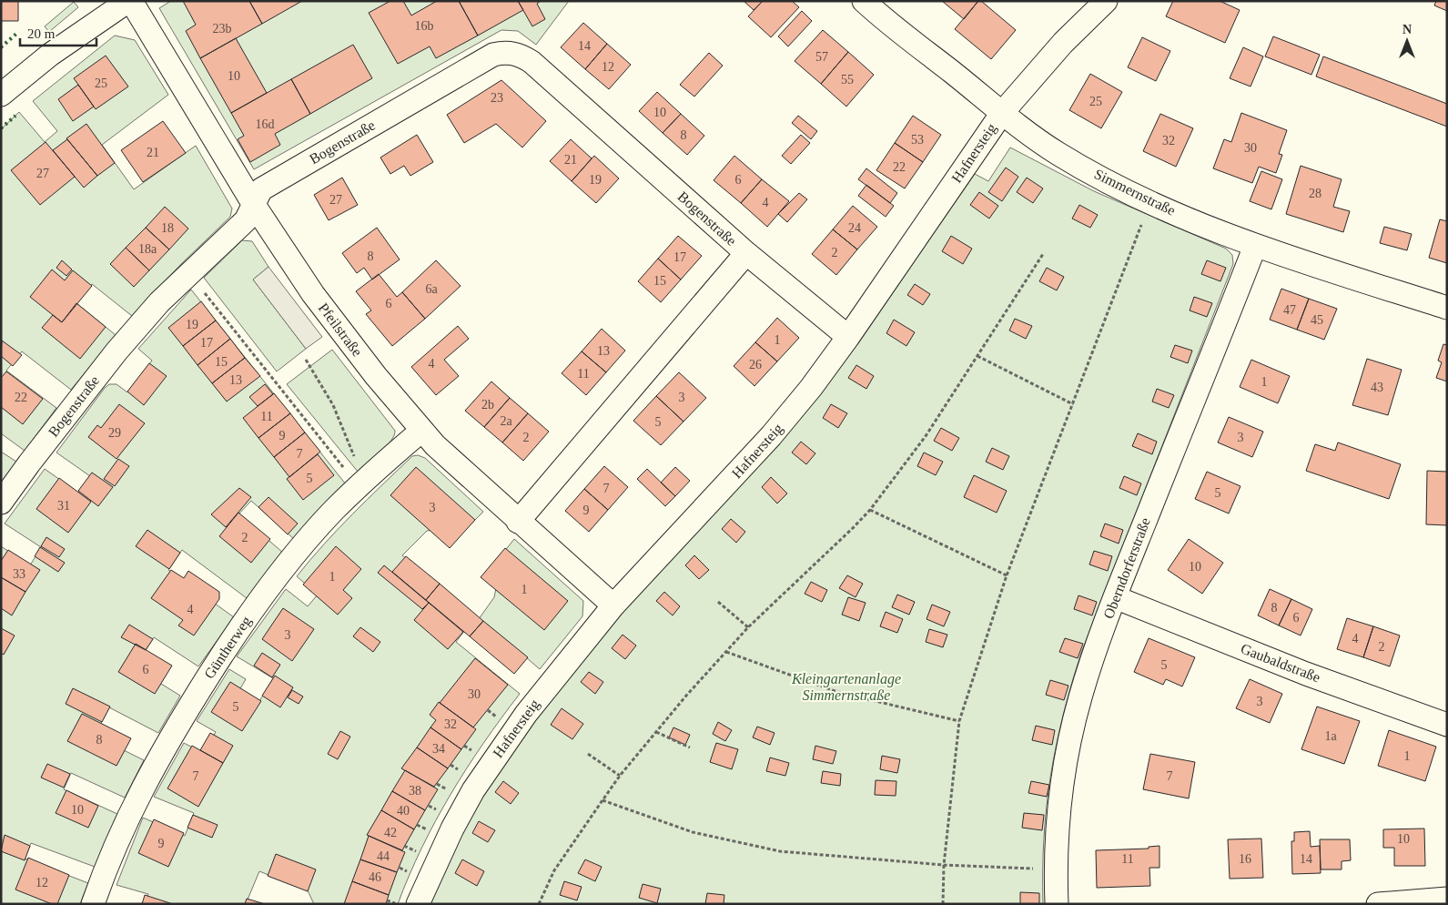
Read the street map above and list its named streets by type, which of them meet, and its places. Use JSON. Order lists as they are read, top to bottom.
{
  "streets": {
    "street": [
      "Bogenstraße",
      "Hafnersteig",
      "Simmernstraße",
      "Pfeilstraße",
      "Oberndorferstraße",
      "Güntherweg",
      "Gaubaldstraße"
    ]
  },
  "crossings": [
    ["Bogenstraße", "Hafnersteig"],
    ["Bogenstraße", "Pfeilstraße"],
    ["Hafnersteig", "Simmernstraße"],
    ["Hafnersteig", "Pfeilstraße"],
    ["Simmernstraße", "Oberndorferstraße"],
    ["Pfeilstraße", "Güntherweg"],
    ["Oberndorferstraße", "Gaubaldstraße"]
  ],
  "parks": ["Kleingartenanlage Simmernstraße"],
  "house_numbers": [
    "16b",
    "23b",
    "14",
    "57",
    "12",
    "10",
    "55",
    "25",
    "23",
    "25",
    "10",
    "16d",
    "8",
    "53",
    "32",
    "30",
    "21",
    "21",
    "22",
    "27",
    "19",
    "6",
    "28",
    "27",
    "4",
    "18",
    "24",
    "18a",
    "2",
    "8",
    "17",
    "15",
    "6a",
    "6",
    "47",
    "45",
    "19",
    "1",
    "17",
    "13",
    "15",
    "4",
    "26",
    "11",
    "13",
    "1",
    "43",
    "22",
    "3",
    "2b",
    "11",
    "2a",
    "5",
    "29",
    "9",
    "2",
    "3",
    "7",
    "5",
    "7",
    "5",
    "31",
    "3",
    "9",
    "2",
    "10",
    "33",
    "1",
    "1",
    "8",
    "4",
    "6",
    "3",
    "4",
    "2",
    "5",
    "6",
    "30",
    "3",
    "5",
    "32",
    "1a",
    "8",
    "34",
    "1",
    "7",
    "7",
    "38",
    "10",
    "40",
    "42",
    "10",
    "9",
    "44",
    "11",
    "16",
    "14",
    "46",
    "12"
  ],
  "scale_bar": "20 m",
  "north": "top"
}
